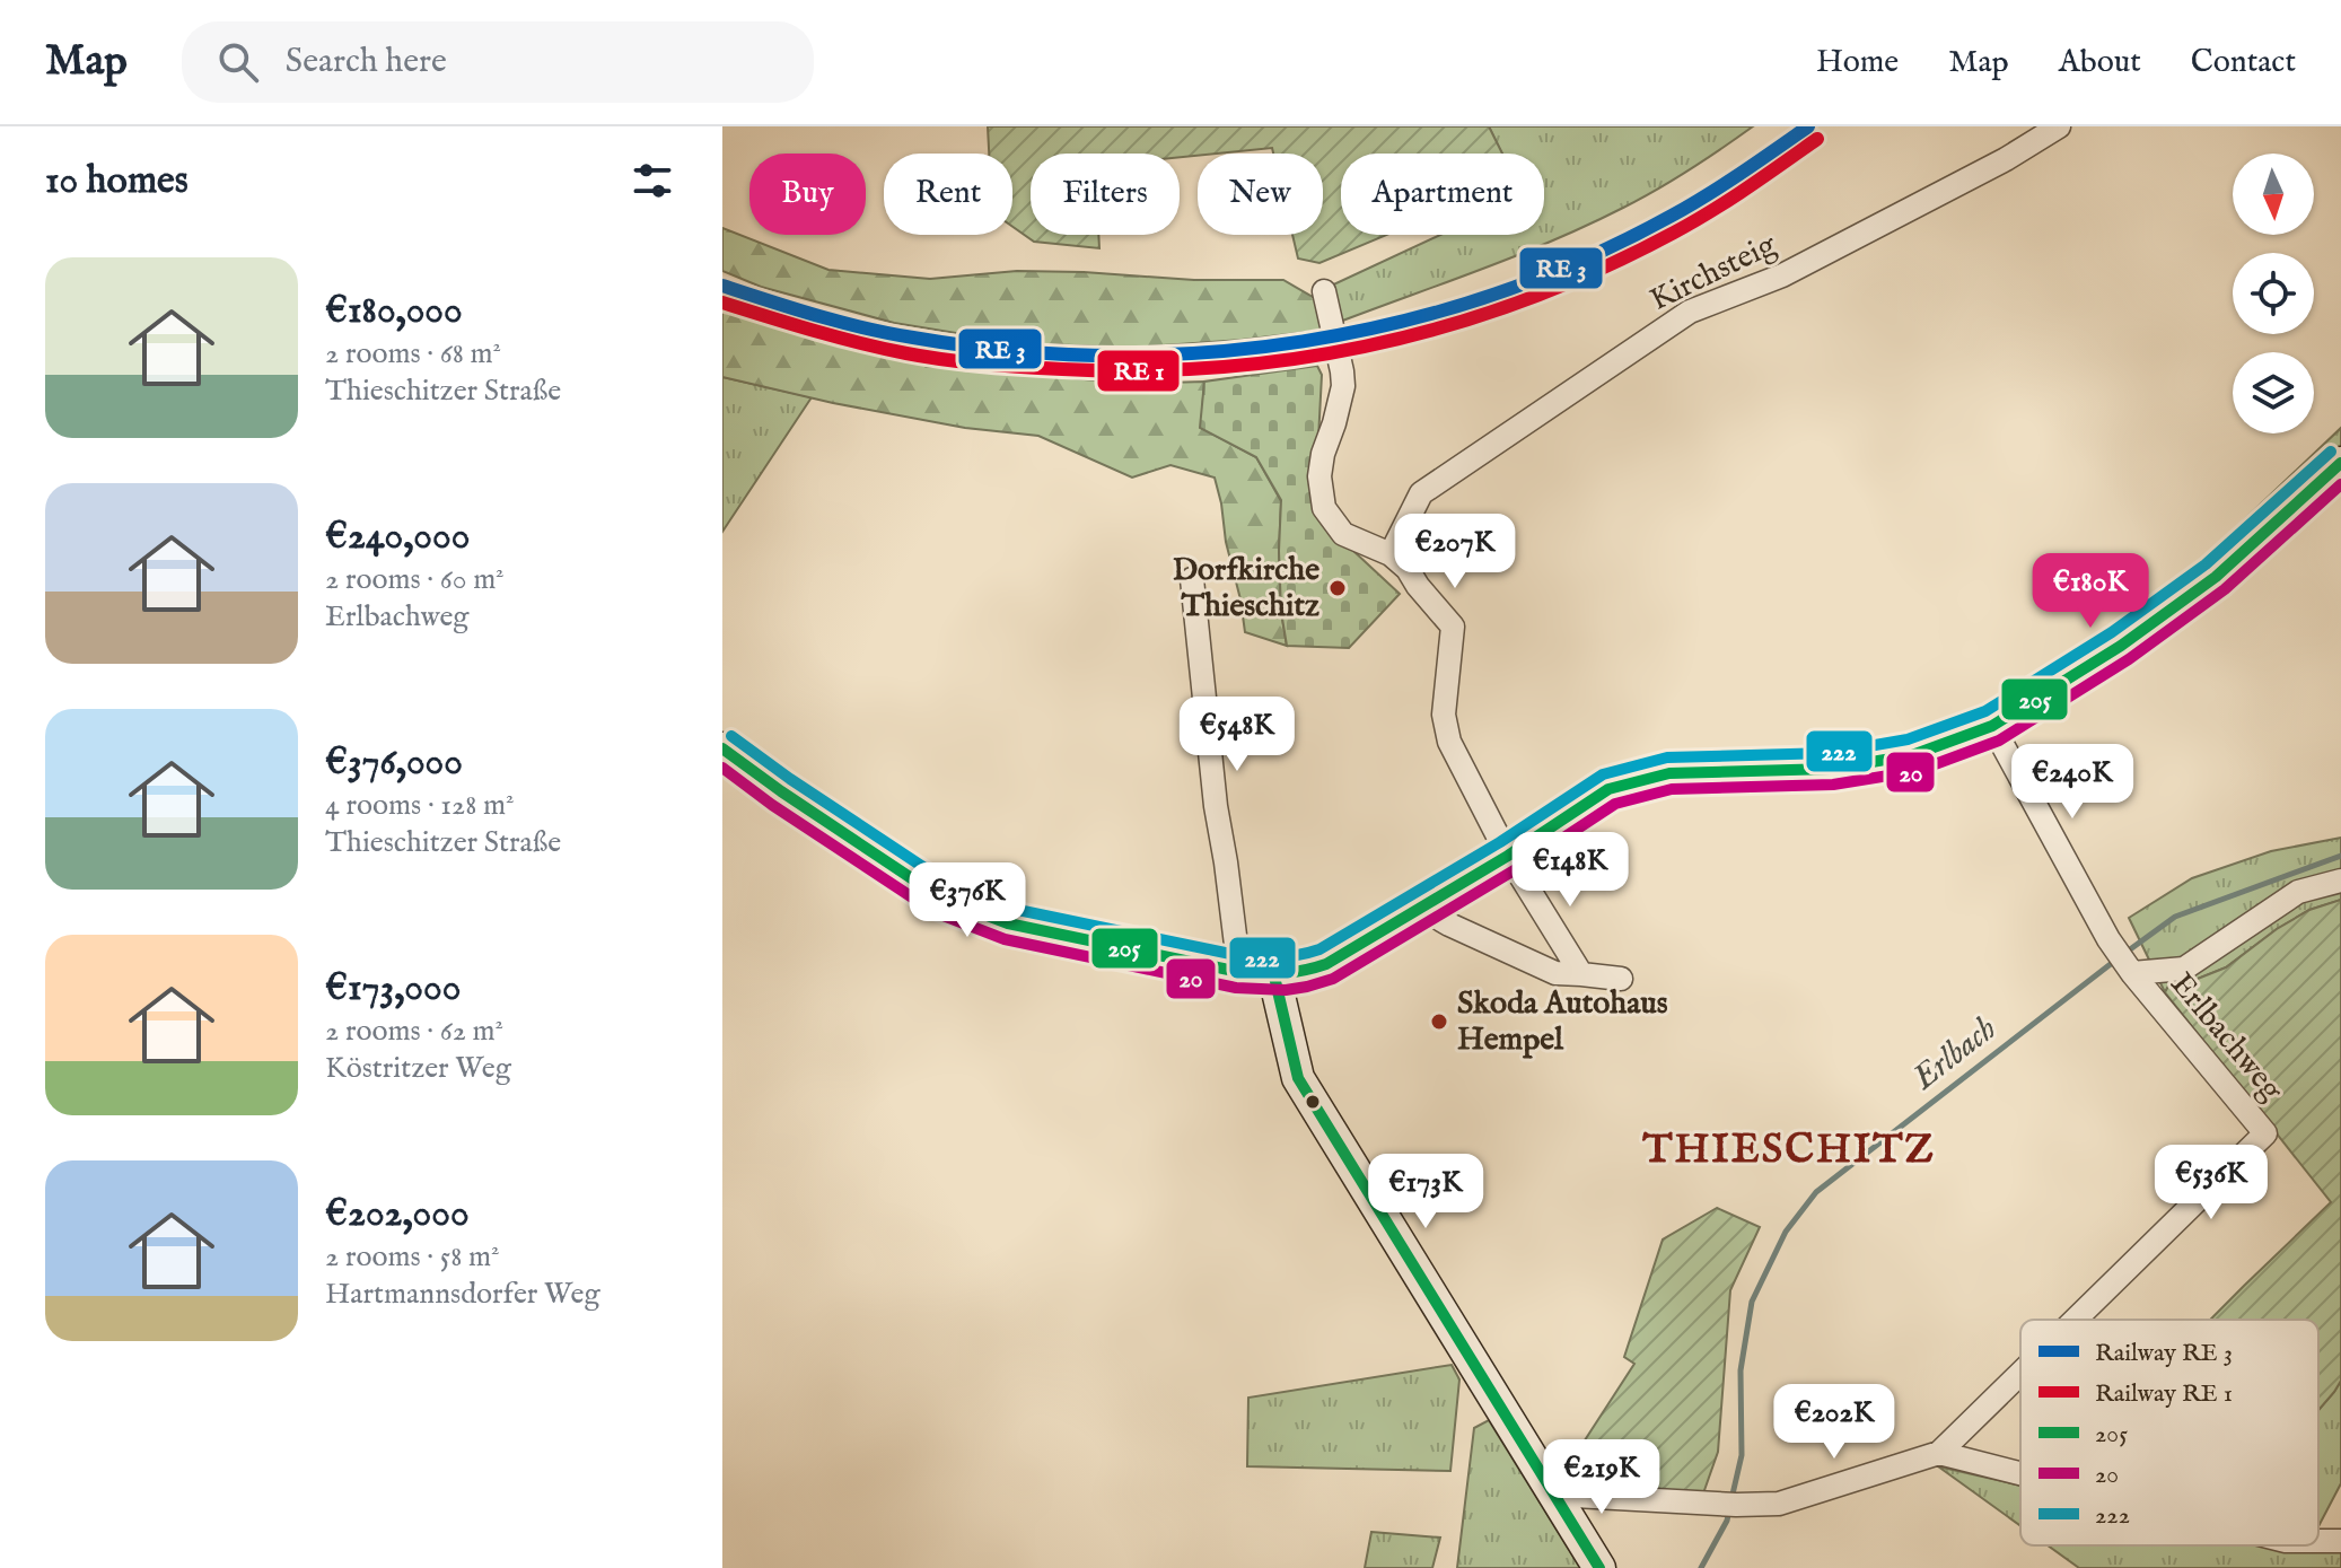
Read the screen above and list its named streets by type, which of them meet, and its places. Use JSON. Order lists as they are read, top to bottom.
{
  "streets": {
    "street": ["Kirchsteig", "Erlbachweg"]
  },
  "districts": ["THIESCHITZ"],
  "water": ["Erlbach"],
  "places": ["Dorfkirche Thieschitz", "Skoda Autohaus Hempel"],
  "lines": ["transit line 222", "transit line 205", "transit line 20"],
  "legend": [
    "Railway RE 3",
    "Railway RE 1",
    "205",
    "20",
    "222"
  ],
  "north": "bottom",
  "page": {
    "header": "Map",
    "search": "Search here",
    "nav": [
      "Home",
      "Map",
      "About",
      "Contact"
    ],
    "heading": "10 homes",
    "chip": [
      "Buy",
      "Rent",
      "Filters",
      "New",
      "Apartment"
    ],
    "list": [
      {
        "name": "€180,000",
        "note": "2 rooms · 68 m² · Thieschitzer Straße"
      },
      {
        "name": "€240,000",
        "note": "2 rooms · 60 m² · Erlbachweg"
      },
      {
        "name": "€376,000",
        "note": "4 rooms · 128 m² · Thieschitzer Straße"
      },
      {
        "name": "€173,000",
        "note": "2 rooms · 62 m² · Köstritzer Weg"
      },
      {
        "name": "€202,000",
        "note": "2 rooms · 58 m² · Hartmannsdorfer Weg"
      }
    ],
    "price": [
      "€207K",
      "€180K",
      "€548K",
      "€240K",
      "€148K",
      "€376K",
      "€536K",
      "€173K",
      "€202K",
      "€219K"
    ]
  }
}
